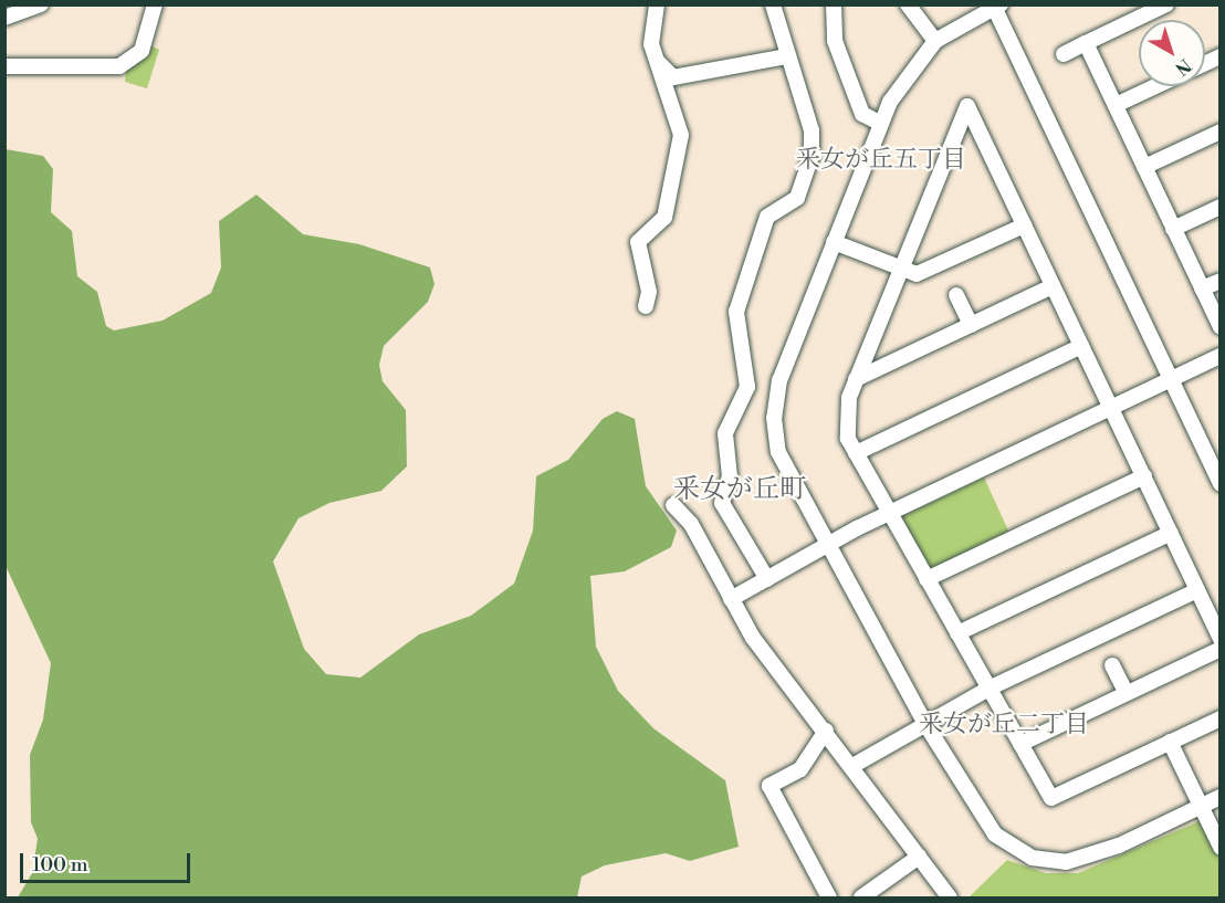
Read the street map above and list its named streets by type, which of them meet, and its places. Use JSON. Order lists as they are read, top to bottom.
{
  "districts": ["釆女が丘五丁目", "釆女が丘町", "釆女が丘二丁目"],
  "scale_bar": "100 m",
  "north": "bottom right"
}
